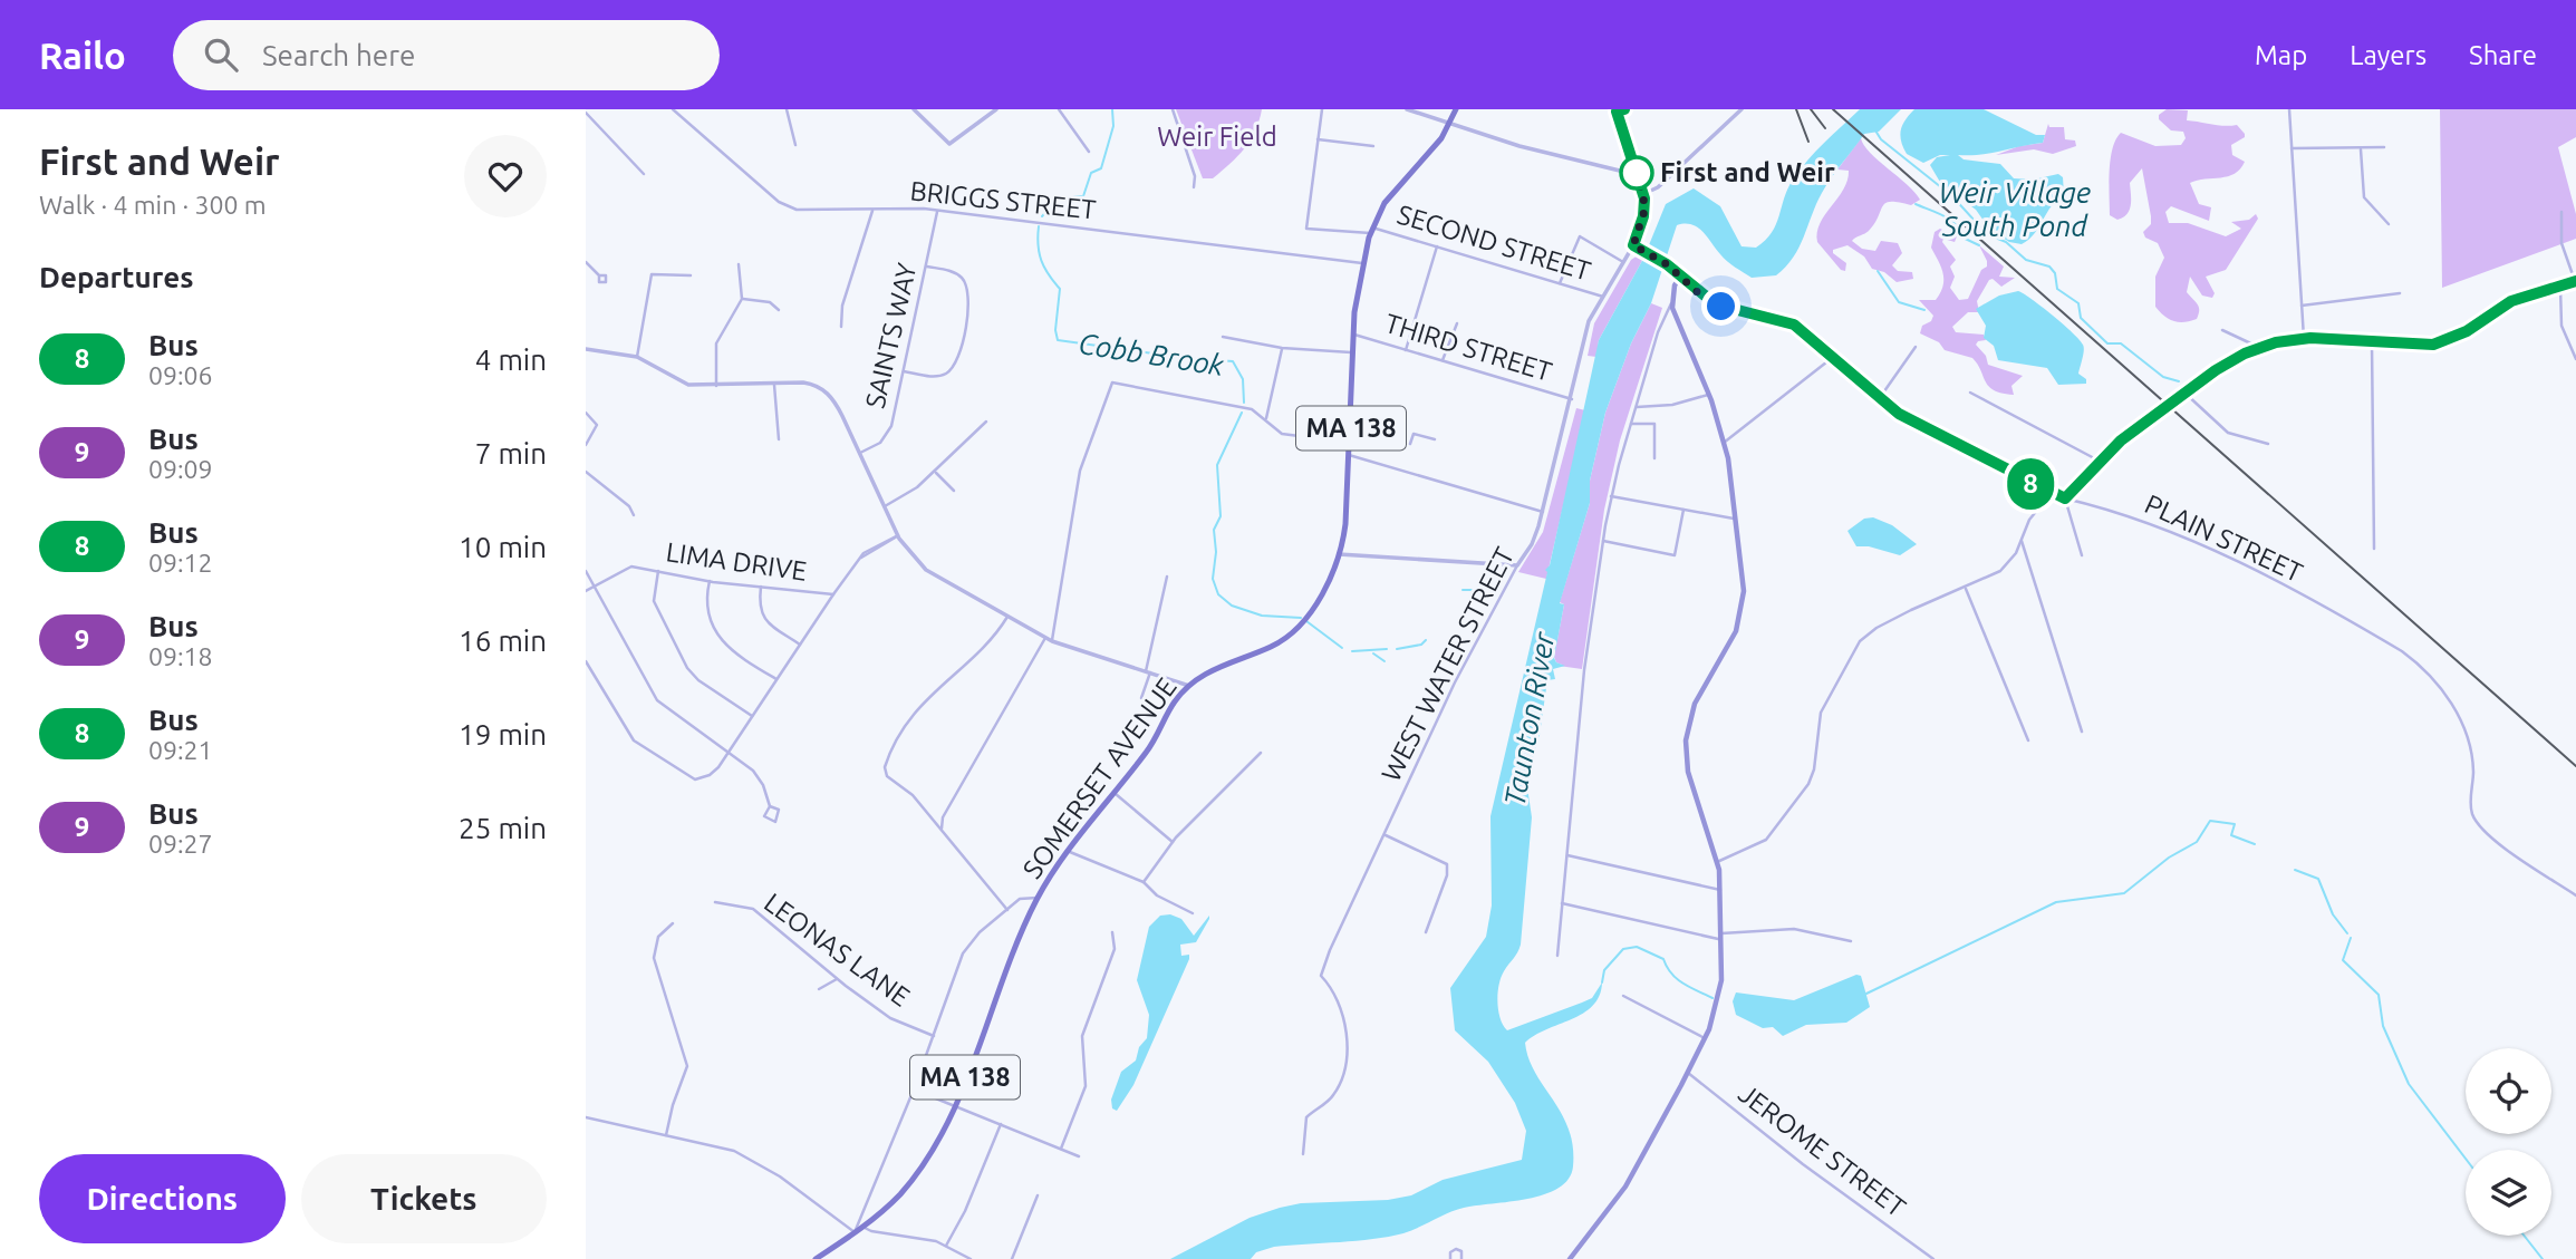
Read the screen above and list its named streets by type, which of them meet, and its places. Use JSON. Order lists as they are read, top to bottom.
{
  "streets": {
    "main road": [
      "MA 138",
      "PLAIN STREET",
      "WEST WATER STREET",
      "SOMERSET AVENUE"
    ],
    "street": [
      "BRIGGS STREET",
      "SECOND STREET",
      "SAINTS WAY",
      "THIRD STREET",
      "LIMA DRIVE",
      "LEONAS LANE",
      "JEROME STREET"
    ]
  },
  "crossings": [
    ["BRIGGS STREET", "SAINTS WAY"],
    ["BRIGGS STREET", "SOMERSET AVENUE"],
    ["SECOND STREET", "WEST WATER STREET"],
    ["SECOND STREET", "SOMERSET AVENUE"],
    ["THIRD STREET", "WEST WATER STREET"],
    ["THIRD STREET", "SOMERSET AVENUE"],
    ["MA 138", "SOMERSET AVENUE"],
    ["PLAIN STREET", "WEST WATER STREET"],
    ["SOMERSET AVENUE", "LEONAS LANE"]
  ],
  "water": ["Weir Village South Pond", "Cobb Brook", "Taunton River"],
  "parks": ["Weir Field"],
  "places": ["First and Weir"],
  "lines": ["bus line 8"],
  "page": {
    "header": "Railo",
    "search": "Search here",
    "nav": ["Map", "Layers", "Share"],
    "heading": [
      ["First and Weir", "Walk · 4 min · 300 m"],
      "Departures"
    ],
    "on_map": "8",
    "list": [
      {
        "mark": "8",
        "name": "Bus",
        "note": "09:06",
        "value": "4 min"
      },
      {
        "mark": "9",
        "name": "Bus",
        "note": "09:09",
        "value": "7 min"
      },
      {
        "mark": "8",
        "name": "Bus",
        "note": "09:12",
        "value": "10 min"
      },
      {
        "mark": "9",
        "name": "Bus",
        "note": "09:18",
        "value": "16 min"
      },
      {
        "mark": "8",
        "name": "Bus",
        "note": "09:21",
        "value": "19 min"
      },
      {
        "mark": "9",
        "name": "Bus",
        "note": "09:27",
        "value": "25 min"
      }
    ],
    "buttons": ["Directions", "Tickets"]
  }
}
